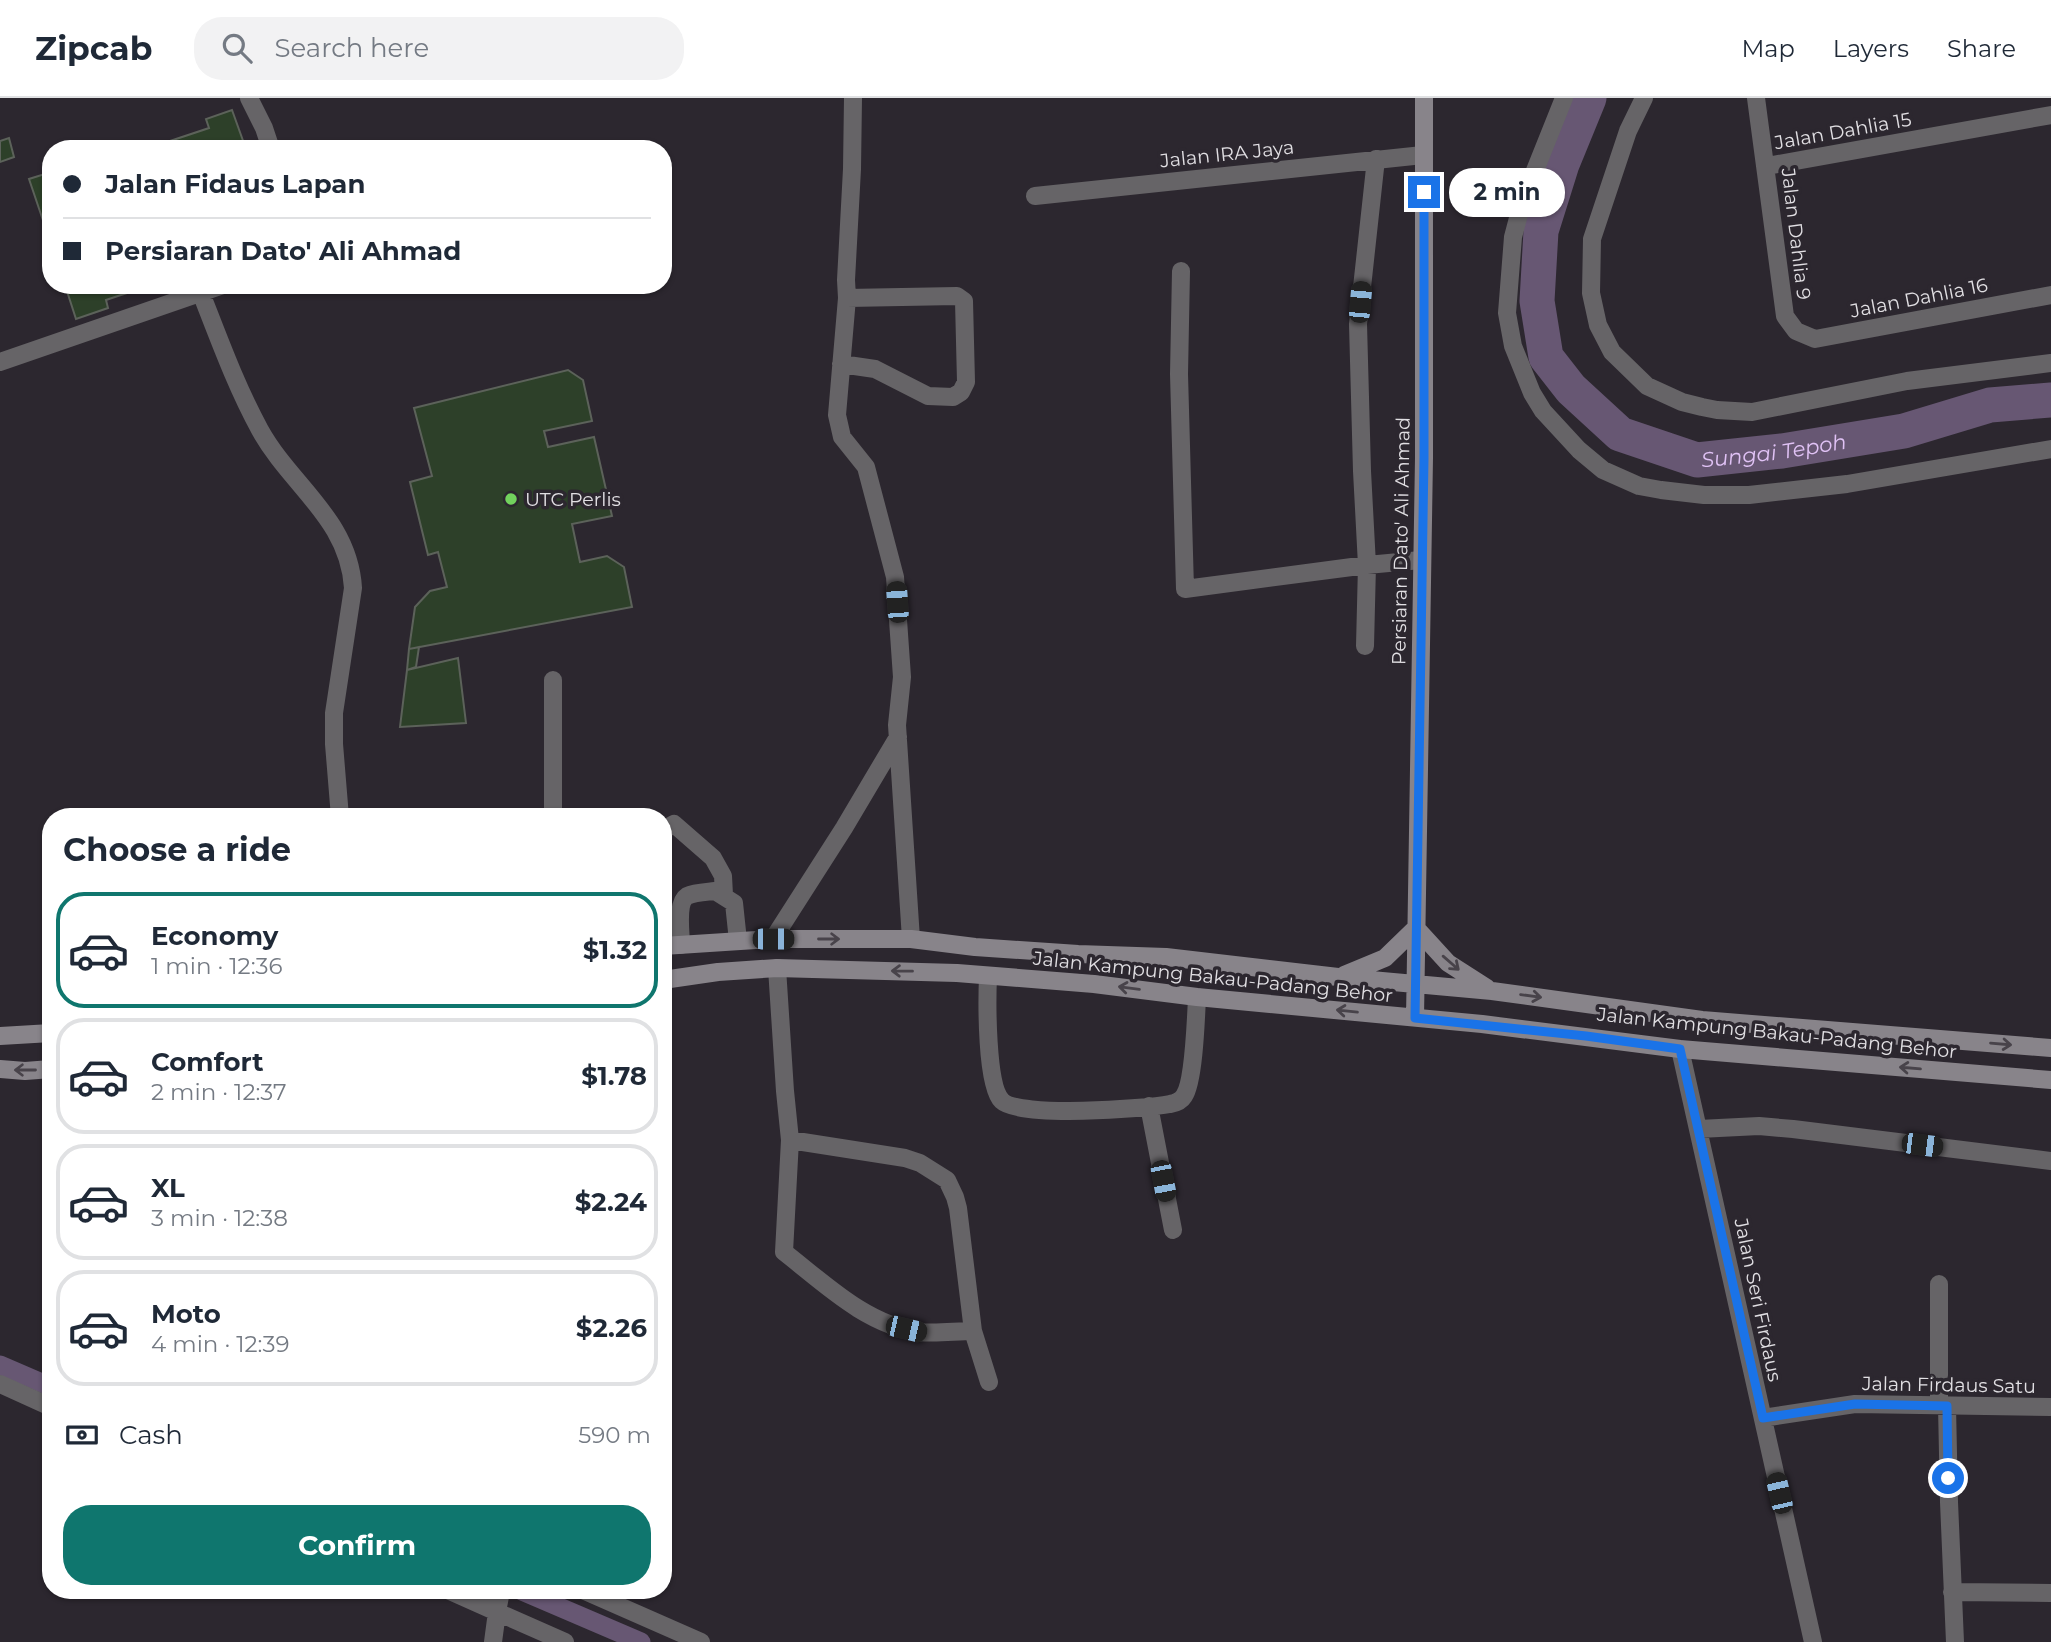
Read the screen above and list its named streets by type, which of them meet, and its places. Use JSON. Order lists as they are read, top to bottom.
{
  "streets": {
    "street": [
      "Jalan Dahlia 15",
      "Jalan IRA Jaya",
      "Jalan Dahlia 9",
      "Jalan Dahlia 16",
      "Persiaran Dato' Ali Ahmad",
      "Jalan Kampung Bakau-Padang Behor",
      "Jalan Seri Firdaus",
      "Jalan Firdaus Satu"
    ]
  },
  "crossings": [
    ["Jalan Dahlia 15", "Jalan Dahlia 9"],
    ["Jalan IRA Jaya", "Persiaran Dato' Ali Ahmad"],
    ["Jalan Dahlia 9", "Jalan Dahlia 16"],
    ["Persiaran Dato' Ali Ahmad", "Jalan Kampung Bakau-Padang Behor"],
    ["Jalan Kampung Bakau-Padang Behor", "Jalan Seri Firdaus"],
    ["Jalan Seri Firdaus", "Jalan Firdaus Satu"]
  ],
  "water": ["Sungai Tepoh"],
  "places": ["UTC Perlis"],
  "page": {
    "header": "Zipcab",
    "search": "Search here",
    "nav": ["Map", "Layers", "Share"],
    "banner": ["Jalan Fidaus Lapan", "Persiaran Dato' Ali Ahmad"],
    "bubble": "2 min",
    "heading": "Choose a ride",
    "list": [
      {
        "name": "Economy",
        "note": "1 min · 12:36",
        "value": "$1.32"
      },
      {
        "name": "Comfort",
        "note": "2 min · 12:37",
        "value": "$1.78"
      },
      {
        "name": "XL",
        "note": "3 min · 12:38",
        "value": "$2.24"
      },
      {
        "name": "Moto",
        "note": "4 min · 12:39",
        "value": "$2.26"
      }
    ],
    "pay": ["Cash", "590 m"],
    "buttons": "Confirm"
  }
}
